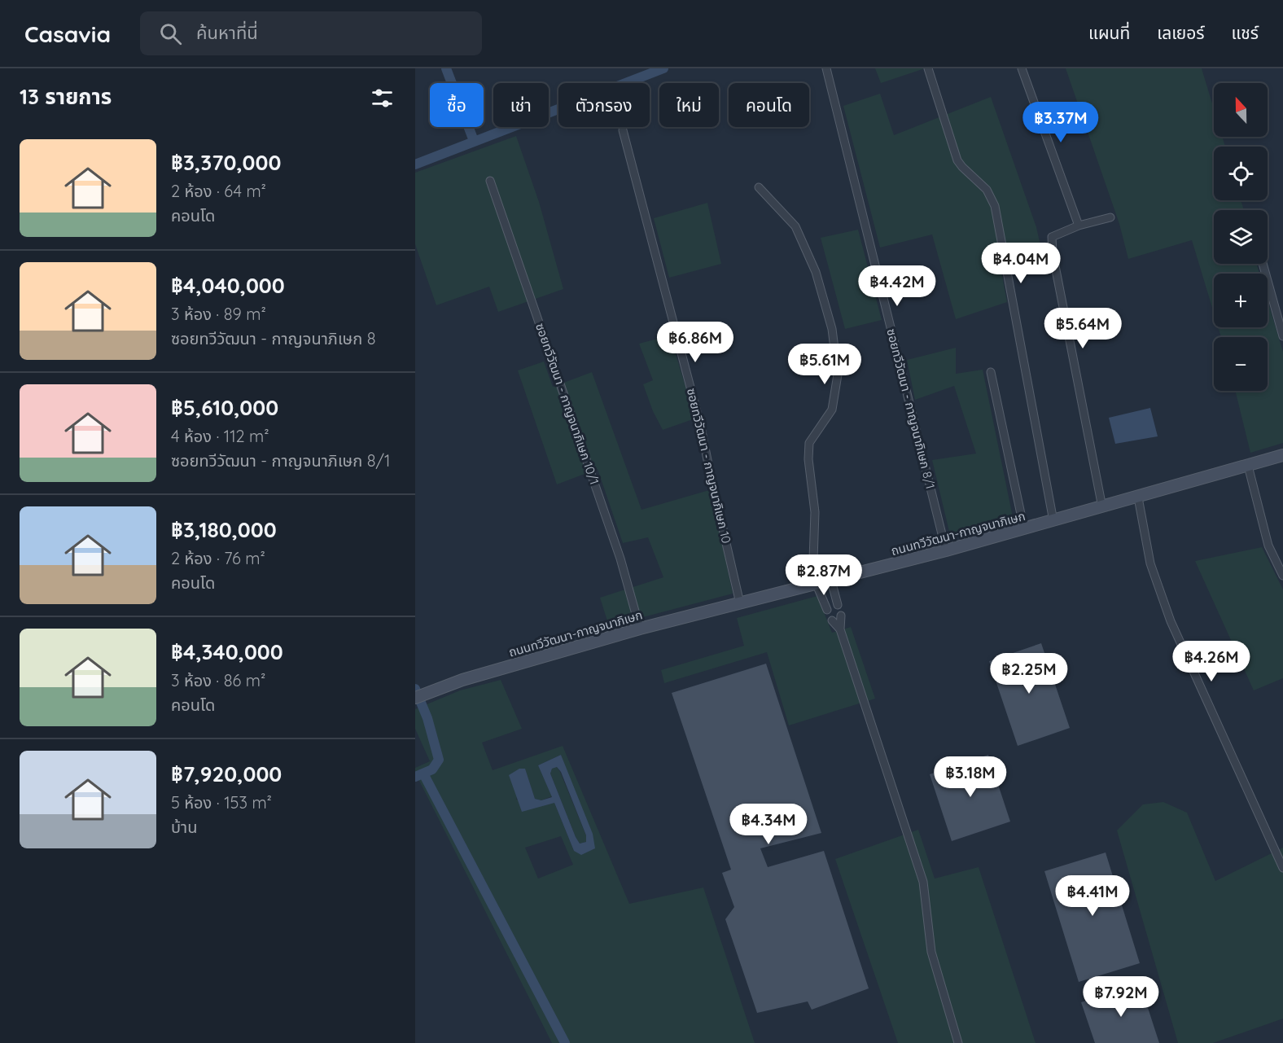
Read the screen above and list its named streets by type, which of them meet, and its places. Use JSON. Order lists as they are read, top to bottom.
{
  "streets": {
    "street": [
      "ซอยทวีวัฒนา - กาญจนาภิเษก 10/1",
      "ซอยทวีวัฒนา - กาญจนาภิเษก 8/1",
      "ซอยทวีวัฒนา - กาญจนาภิเษก 10",
      "ถนนทวีวัฒนา-กาญจนาภิเษก"
    ]
  },
  "crossings": [
    ["ซอยทวีวัฒนา - กาญจนาภิเษก 10/1", "ถนนทวีวัฒนา-กาญจนาภิเษก"],
    ["ซอยทวีวัฒนา - กาญจนาภิเษก 8/1", "ถนนทวีวัฒนา-กาญจนาภิเษก"],
    ["ซอยทวีวัฒนา - กาญจนาภิเษก 10", "ถนนทวีวัฒนา-กาญจนาภิเษก"]
  ],
  "north": "top",
  "page": {
    "header": "Casavia",
    "search": "ค้นหาที่นี่",
    "nav": ["แผนที่", "เลเยอร์", "แชร์"],
    "heading": "13 รายการ",
    "map_buttons": ["+", "−"],
    "chip": [
      "ซื้อ",
      "เช่า",
      "ตัวกรอง",
      "ใหม่",
      "คอนโด"
    ],
    "price": [
      "฿3.37M",
      "฿4.04M",
      "฿4.42M",
      "฿5.64M",
      "฿6.86M",
      "฿5.61M",
      "฿2.87M",
      "฿4.26M",
      "฿2.25M",
      "฿3.18M",
      "฿4.34M",
      "฿4.41M",
      "฿7.92M"
    ],
    "list": [
      {
        "name": "฿3,370,000",
        "note": "2 ห้อง · 64 m² · คอนโด"
      },
      {
        "name": "฿4,040,000",
        "note": "3 ห้อง · 89 m² · ซอยทวีวัฒนา - กาญจนาภิเษก 8"
      },
      {
        "name": "฿5,610,000",
        "note": "4 ห้อง · 112 m² · ซอยทวีวัฒนา - กาญจนาภิเษก 8/1"
      },
      {
        "name": "฿3,180,000",
        "note": "2 ห้อง · 76 m² · คอนโด"
      },
      {
        "name": "฿4,340,000",
        "note": "3 ห้อง · 86 m² · คอนโด"
      },
      {
        "name": "฿7,920,000",
        "note": "5 ห้อง · 153 m² · บ้าน"
      }
    ]
  }
}
